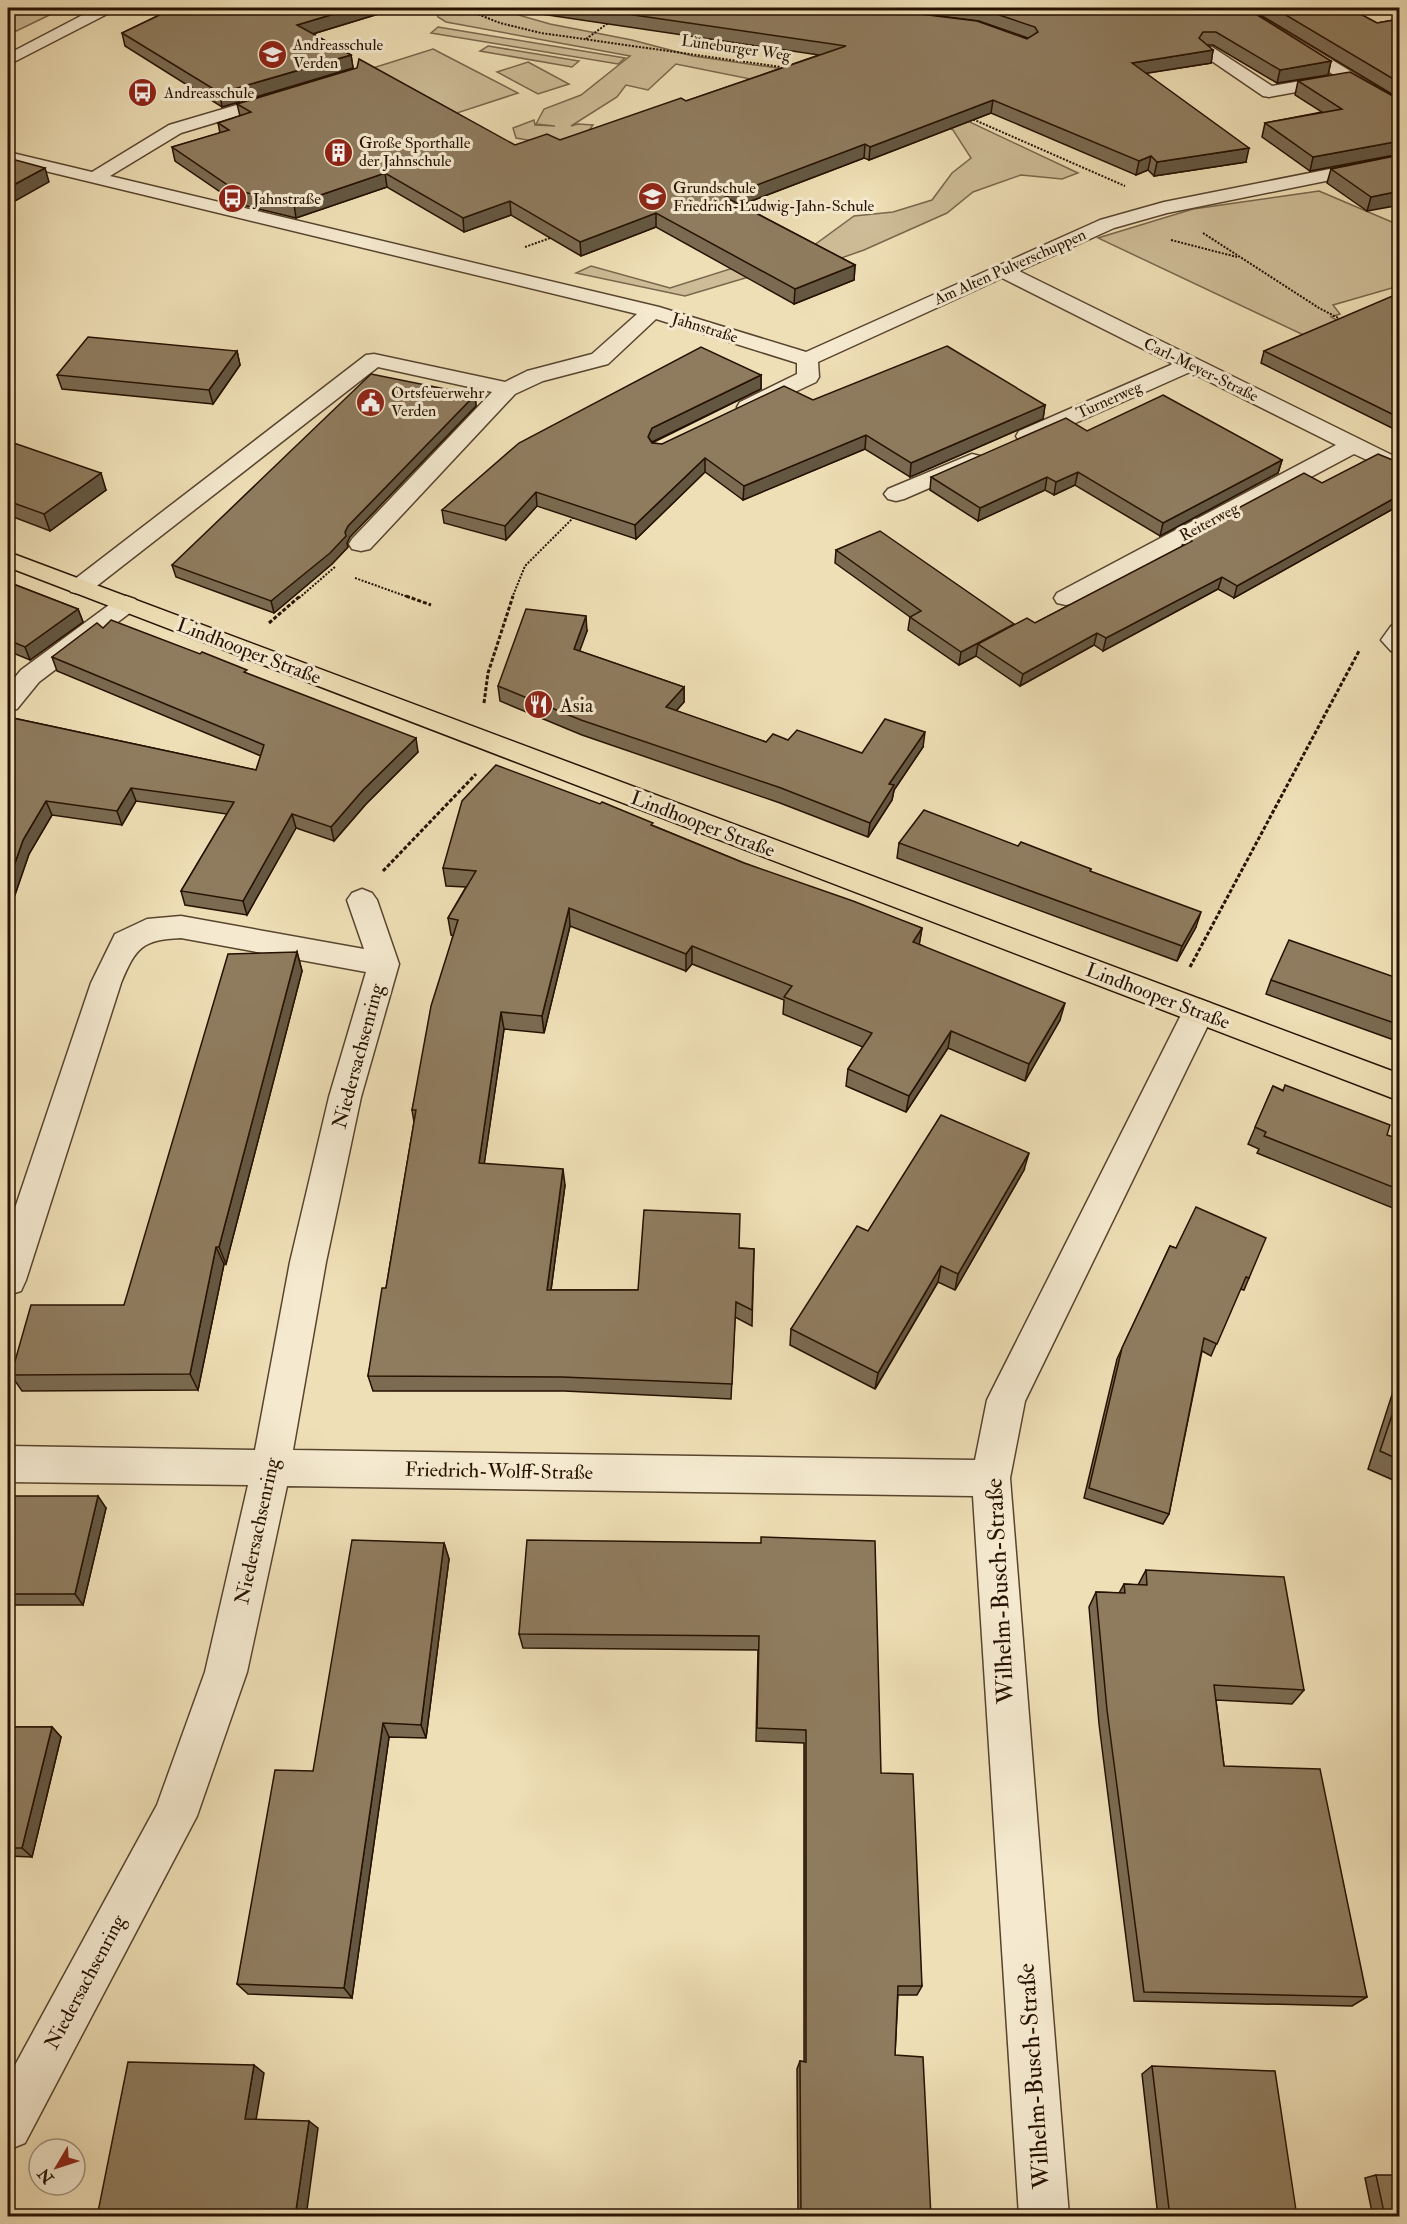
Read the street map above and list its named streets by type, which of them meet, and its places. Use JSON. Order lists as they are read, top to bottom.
{
  "streets": {
    "main road": ["Lindhooper Straße"],
    "street": [
      "Am Alten Pulverschuppen",
      "Jahnstraße",
      "Carl-Meyer-Straße",
      "Turnerweg",
      "Reiterweg",
      "Niedersachsenring",
      "Friedrich-Wolff-Straße",
      "Wilhelm-Busch-Straße"
    ],
    "path": ["Lüneburger Weg"]
  },
  "crossings": [
    ["Am Alten Pulverschuppen", "Jahnstraße"],
    ["Am Alten Pulverschuppen", "Carl-Meyer-Straße"],
    ["Carl-Meyer-Straße", "Turnerweg"],
    ["Carl-Meyer-Straße", "Reiterweg"],
    ["Lindhooper Straße", "Wilhelm-Busch-Straße"],
    ["Niedersachsenring", "Friedrich-Wolff-Straße"],
    ["Friedrich-Wolff-Straße", "Wilhelm-Busch-Straße"]
  ],
  "places": {
    "school or university": ["Andreasschule Verden", "Grundschule Friedrich-Ludwig-Jahn-Schule"],
    "bus stop": ["Andreasschule", "Jahnstraße"],
    "building": ["Große Sporthalle der Jahnschule"],
    "public building": ["Ortsfeuerwehr Verden"],
    "restaurant": ["Asia"]
  },
  "north": "bottom left"
}
